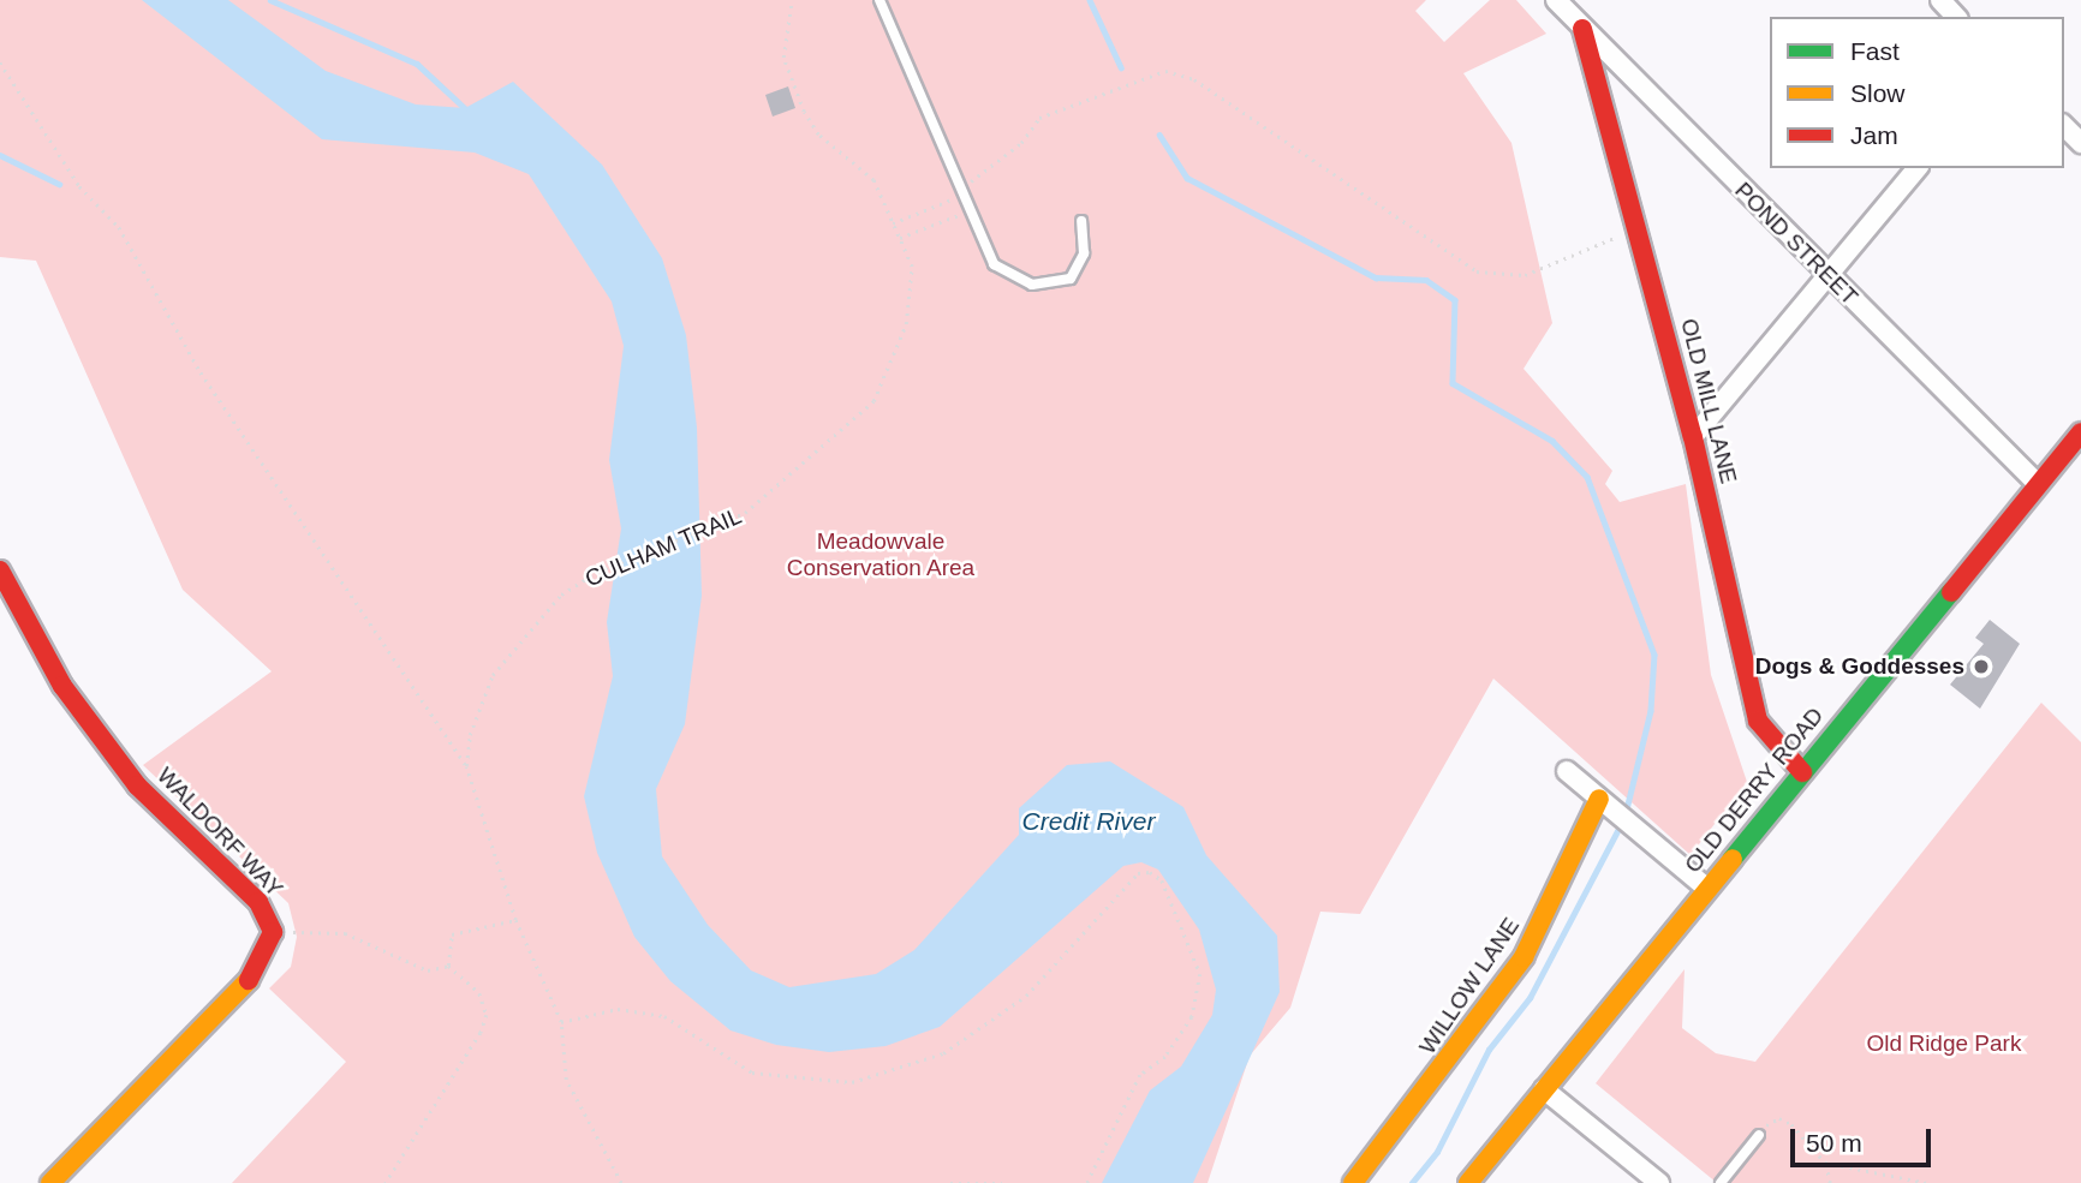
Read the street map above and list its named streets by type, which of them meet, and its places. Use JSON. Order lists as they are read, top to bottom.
{
  "streets": {
    "street": [
      "POND STREET",
      "OLD MILL LANE",
      "OLD DERRY ROAD",
      "WALDORF WAY",
      "WILLOW LANE"
    ],
    "path": ["CULHAM TRAIL"]
  },
  "crossings": [
    ["POND STREET", "OLD MILL LANE"],
    ["POND STREET", "OLD DERRY ROAD"],
    ["OLD MILL LANE", "OLD DERRY ROAD"]
  ],
  "water": ["Credit River"],
  "parks": ["Meadowvale Conservation Area", "Old Ridge Park"],
  "places": ["Dogs & Goddesses"],
  "legend": ["Fast", "Slow", "Jam"],
  "scale_bar": "50 m"
}
